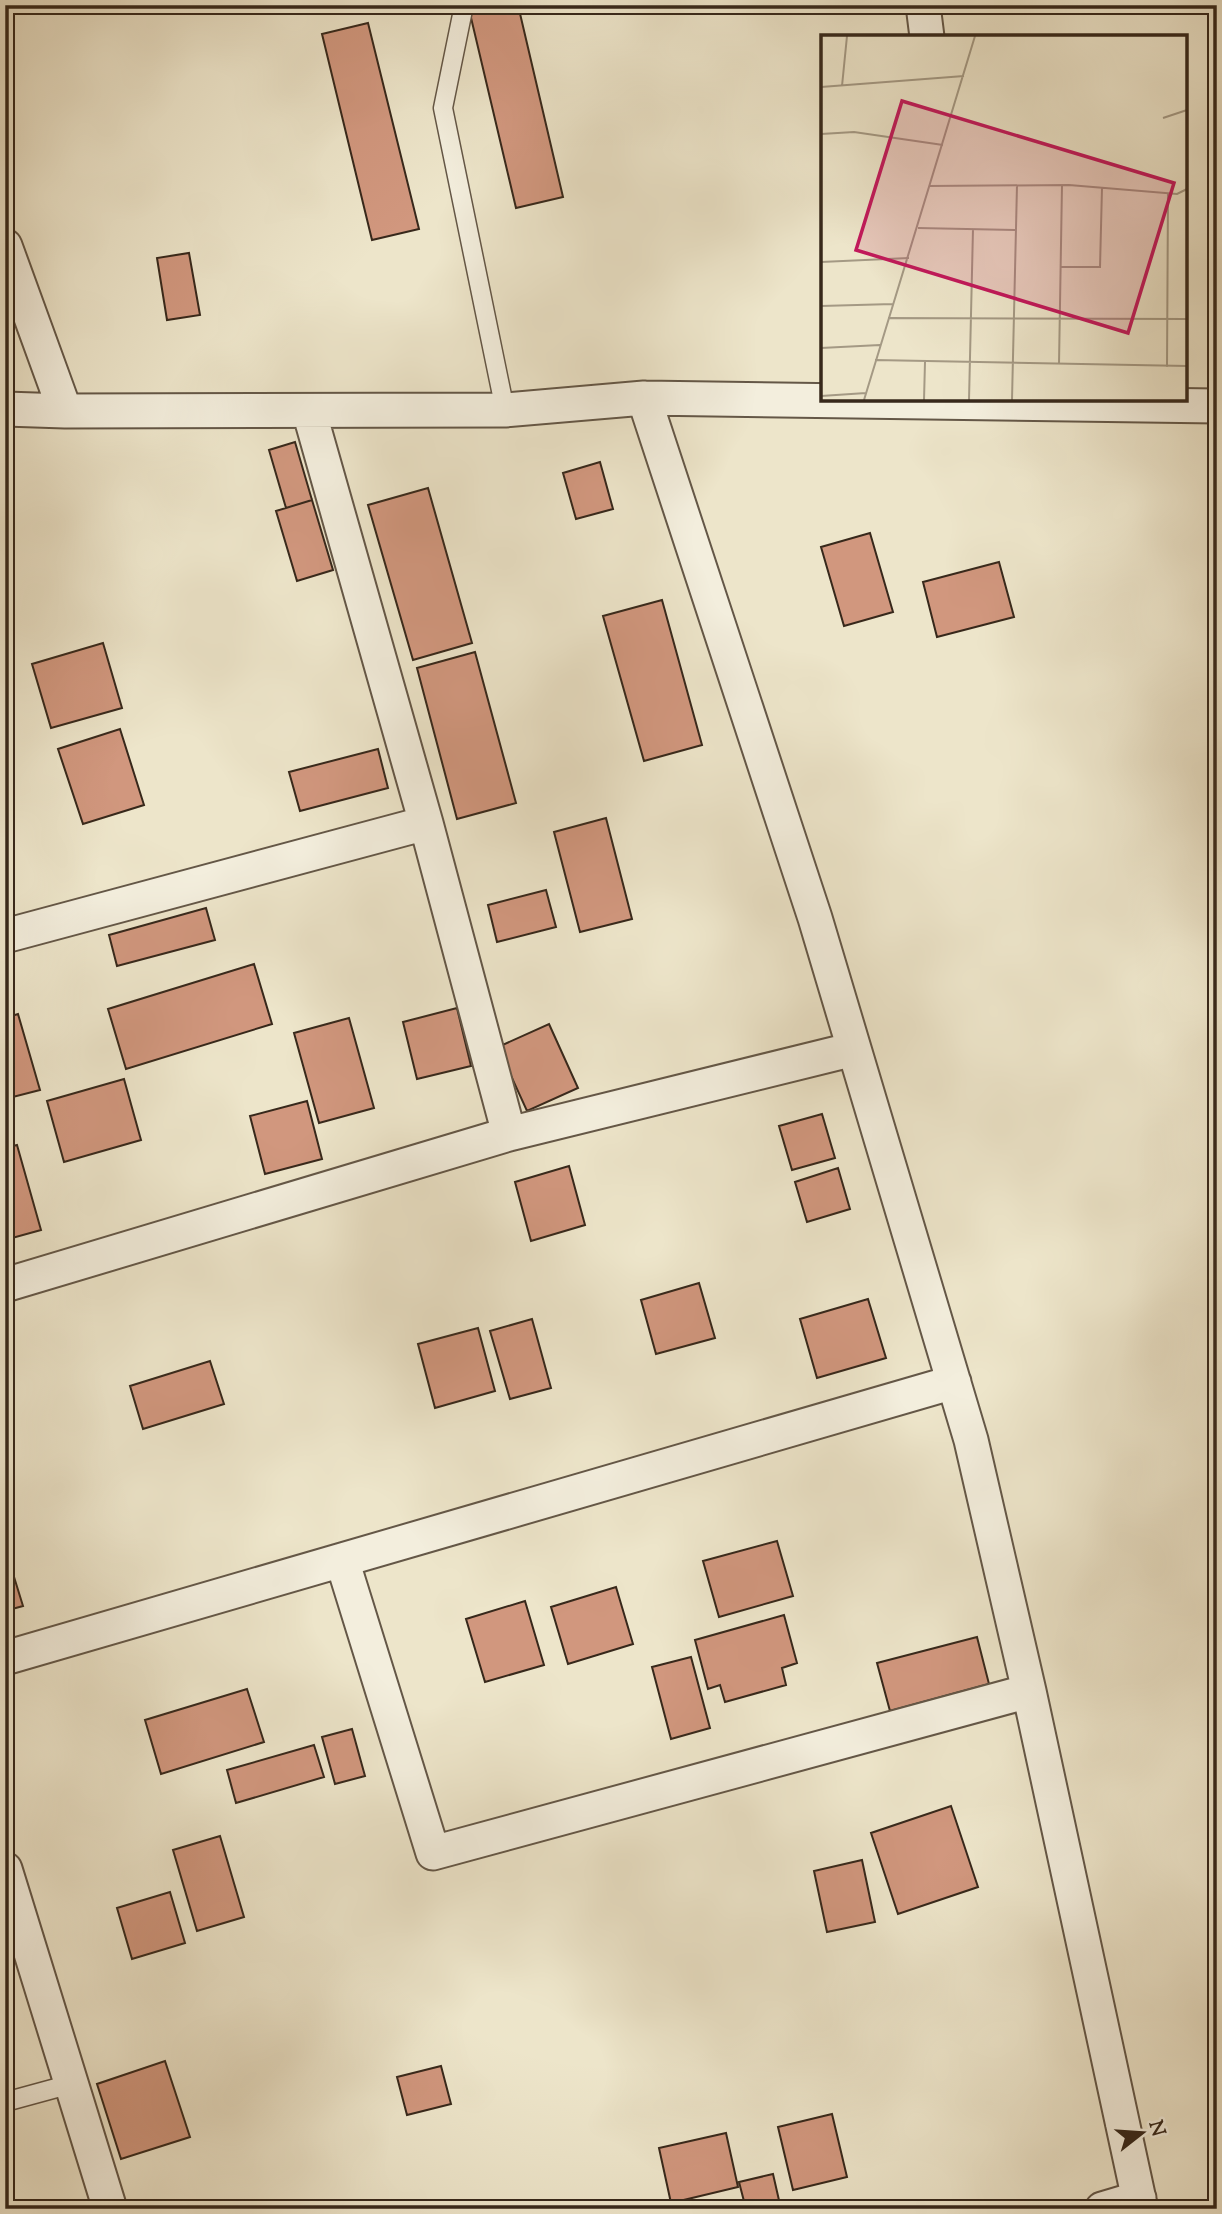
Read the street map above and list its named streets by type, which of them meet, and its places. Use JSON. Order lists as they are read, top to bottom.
{
  "north": "right"
}
